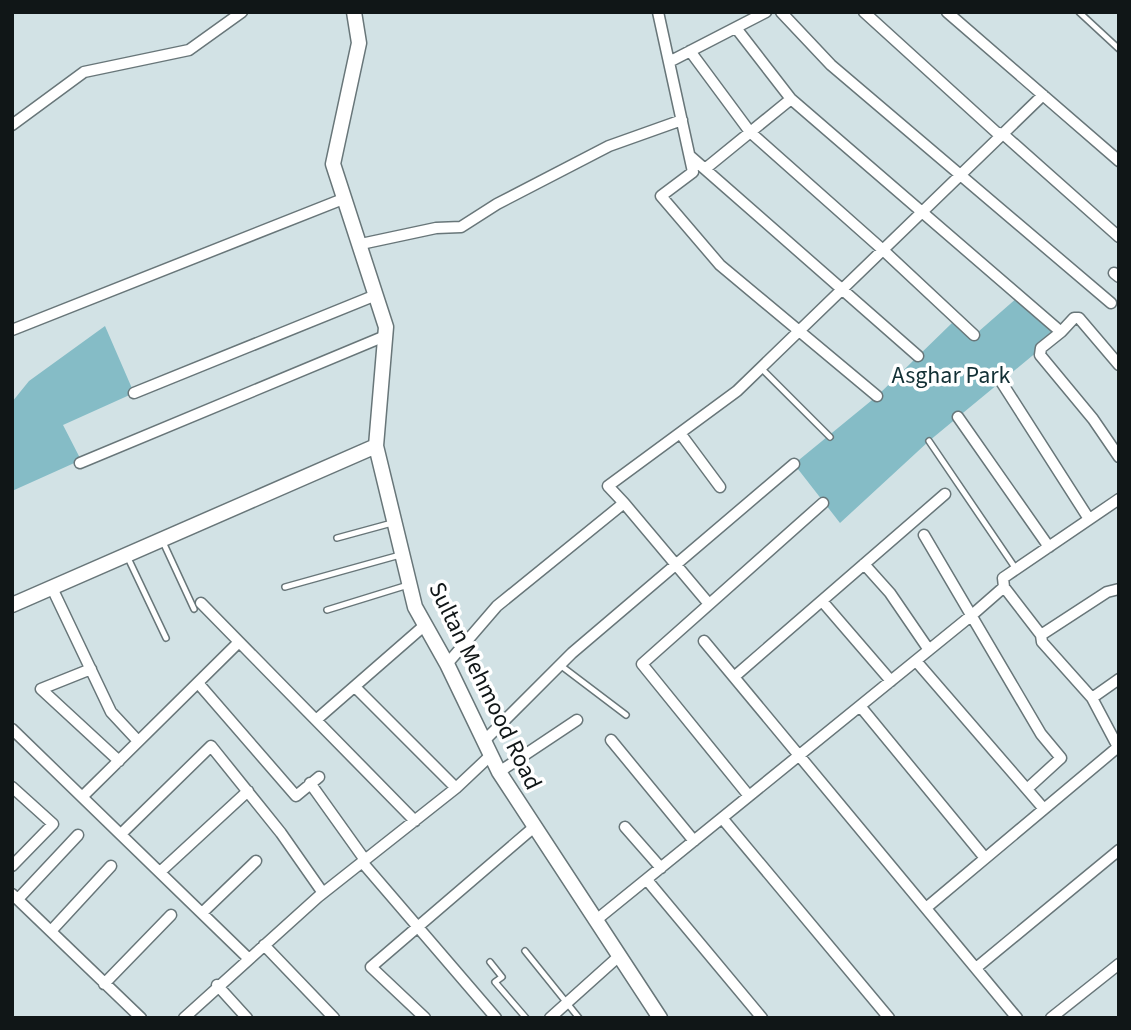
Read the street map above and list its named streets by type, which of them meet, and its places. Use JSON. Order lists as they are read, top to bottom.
{
  "streets": {
    "street": ["Sultan Mehmood Road"]
  },
  "parks": ["Asghar Park"]
}
